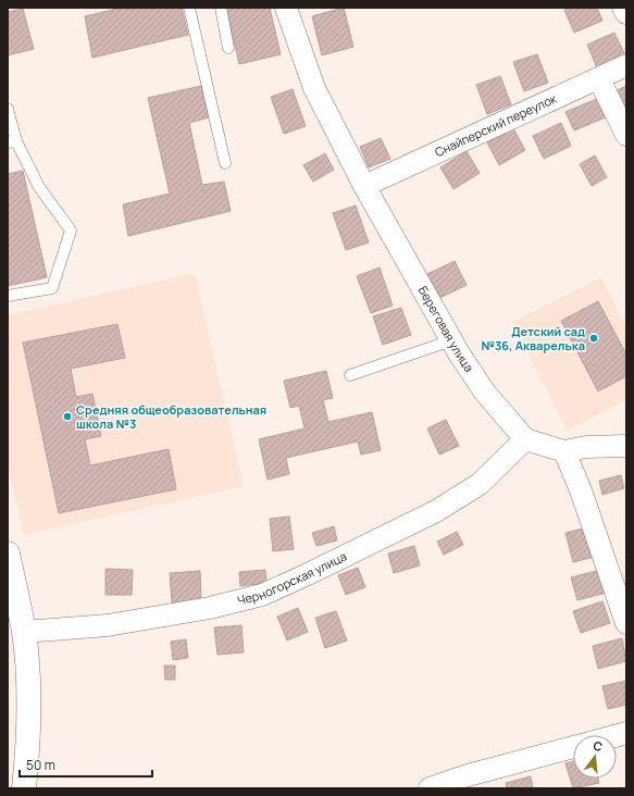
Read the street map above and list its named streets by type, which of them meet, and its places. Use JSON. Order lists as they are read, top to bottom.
{
  "streets": {
    "street": ["Снайперский переулок", "Береговая улица", "Черногорская улица"]
  },
  "crossings": [
    ["Снайперский переулок", "Береговая улица"],
    ["Береговая улица", "Черногорская улица"]
  ],
  "places": ["Детский сад №36, Акварелька", "Средняя общеобразовательная школа №3"],
  "scale_bar": "50 m",
  "north": "top"
}
